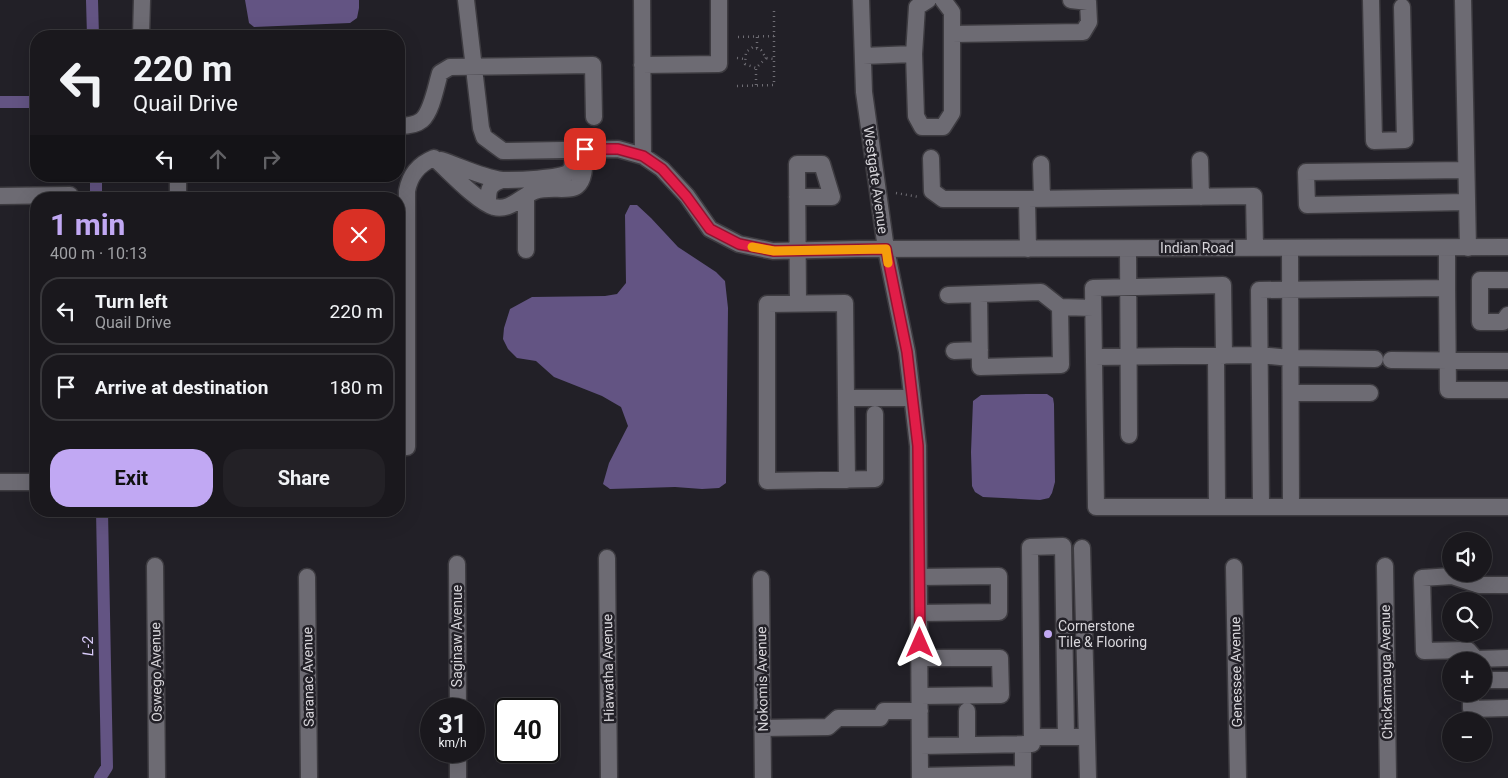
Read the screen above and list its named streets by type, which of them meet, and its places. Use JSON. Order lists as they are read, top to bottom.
{
  "streets": {
    "street": [
      "Westgate Avenue",
      "Indian Road",
      "Saginaw Avenue",
      "Hiawatha Avenue",
      "Oswego Avenue",
      "Genessee Avenue",
      "Chickamauga Avenue",
      "Saranac Avenue",
      "Nokomis Avenue"
    ]
  },
  "crossings": [
    ["Westgate Avenue", "Indian Road"]
  ],
  "water": ["L-2"],
  "places": ["Cornerstone Tile & Flooring"],
  "page": {
    "turn": ["220 m", "Quail Drive"],
    "heading": ["1 min", "400 m · 10:13"],
    "list": [
      {
        "name": "Turn left",
        "note": "Quail Drive",
        "value": "220 m"
      },
      {
        "name": "Arrive at destination",
        "value": "180 m"
      }
    ],
    "buttons": ["Exit", "Share"],
    "map_buttons": ["+", "−"],
    "speed": "31 km/h",
    "limit": "40"
  }
}
